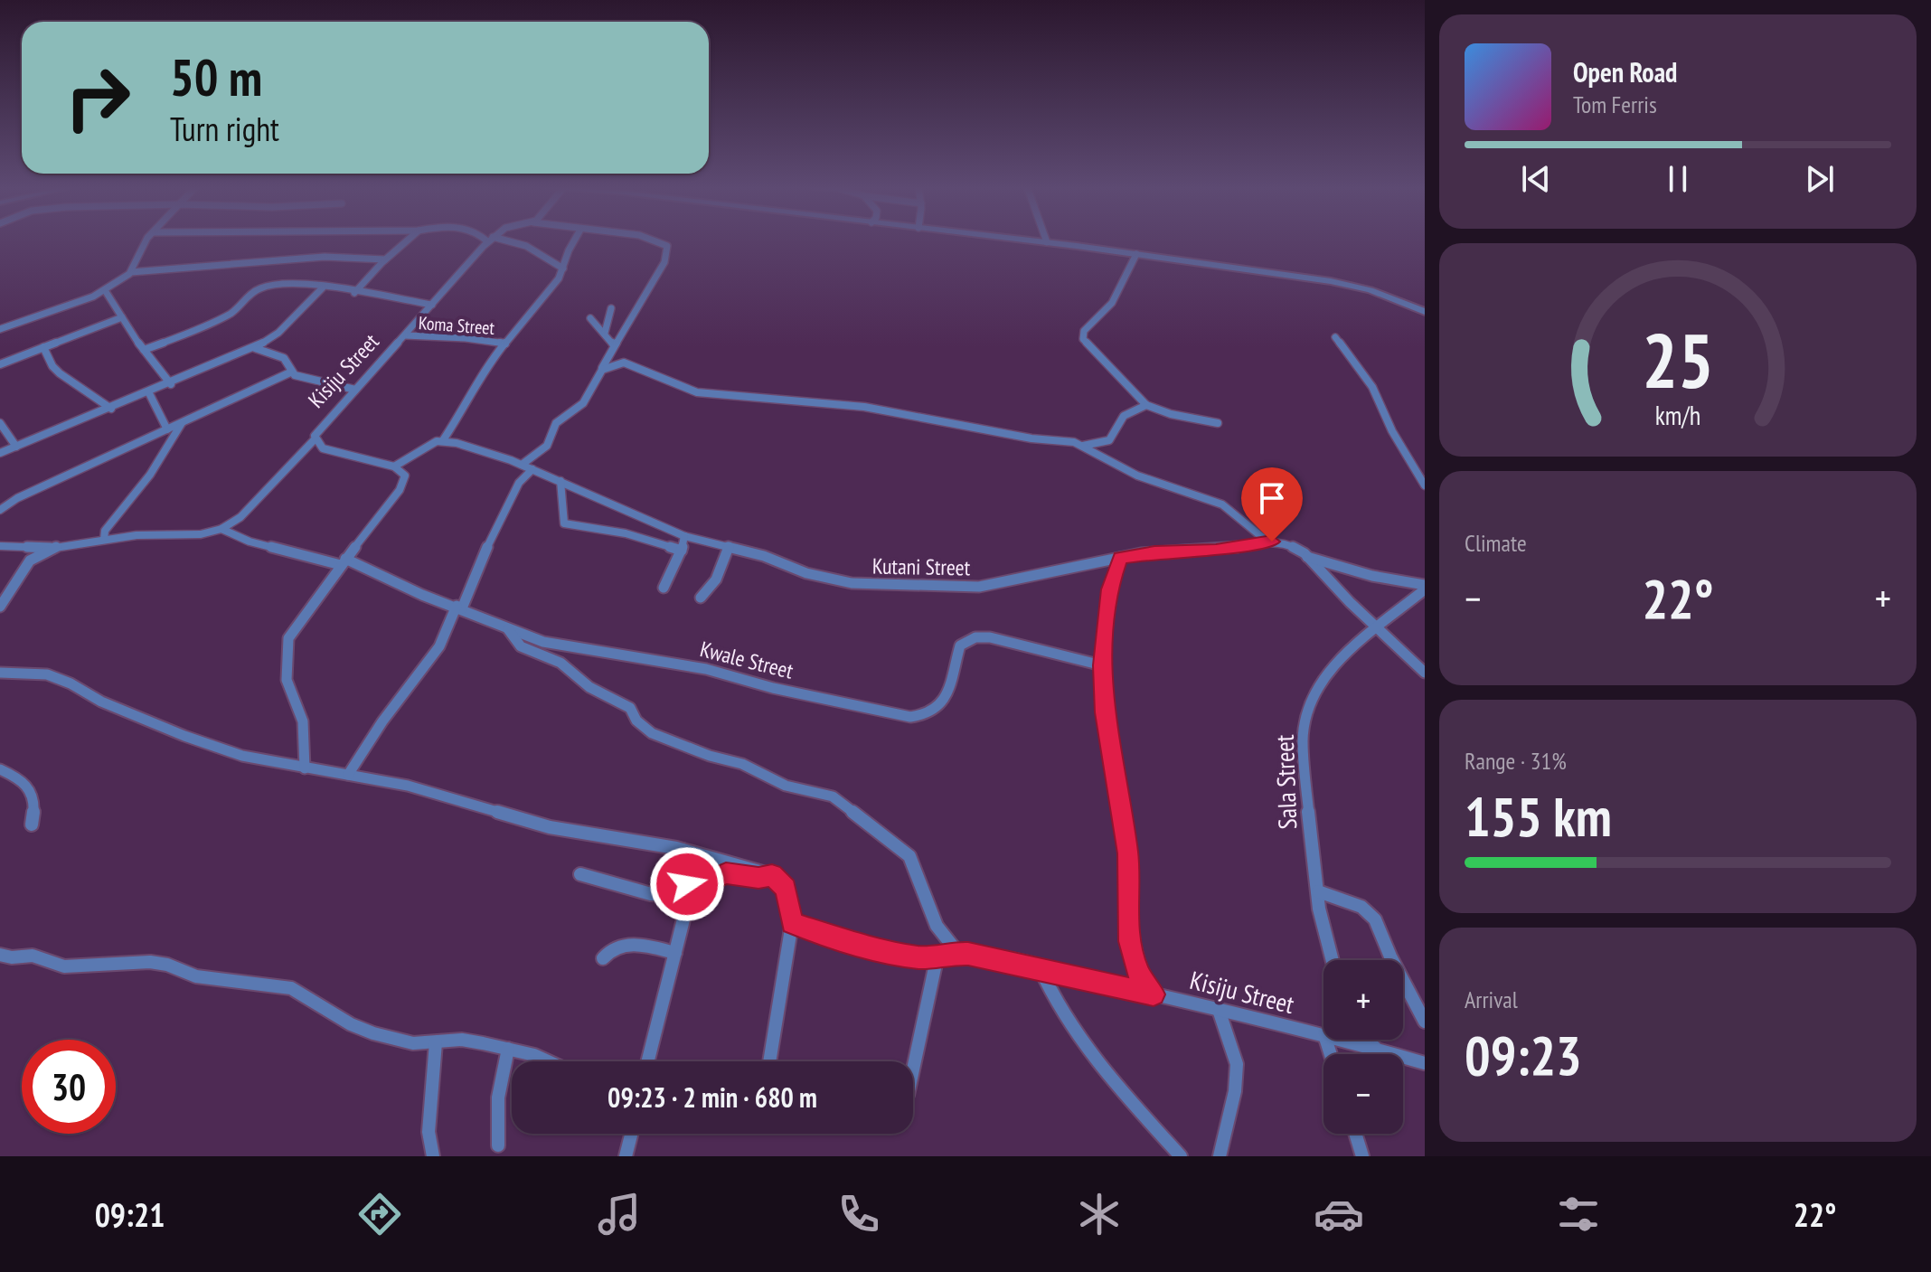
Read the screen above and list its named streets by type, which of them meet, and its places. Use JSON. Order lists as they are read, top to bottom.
{
  "streets": {
    "street": [
      "Koma Street",
      "Kisiju Street",
      "Kutani Street",
      "Kwale Street",
      "Sala Street"
    ]
  },
  "crossings": [
    ["Koma Street", "Kisiju Street"],
    ["Kutani Street", "Sala Street"]
  ],
  "page": {
    "turn": ["50 m", "Turn right"],
    "song": ["Open Road", "Tom Ferris"],
    "tile": [
      "Climate",
      ["Range · 31%", "155 km"],
      ["Arrival", "09:23"]
    ],
    "heat": ["−", "22°", "+"],
    "map_buttons": ["+", "−"],
    "limit": "30",
    "trip": "09:23 · 2 min · 680 m",
    "tabs": ["09:21", "22°"],
    "gauge": ["25", "km/h"]
  }
}
